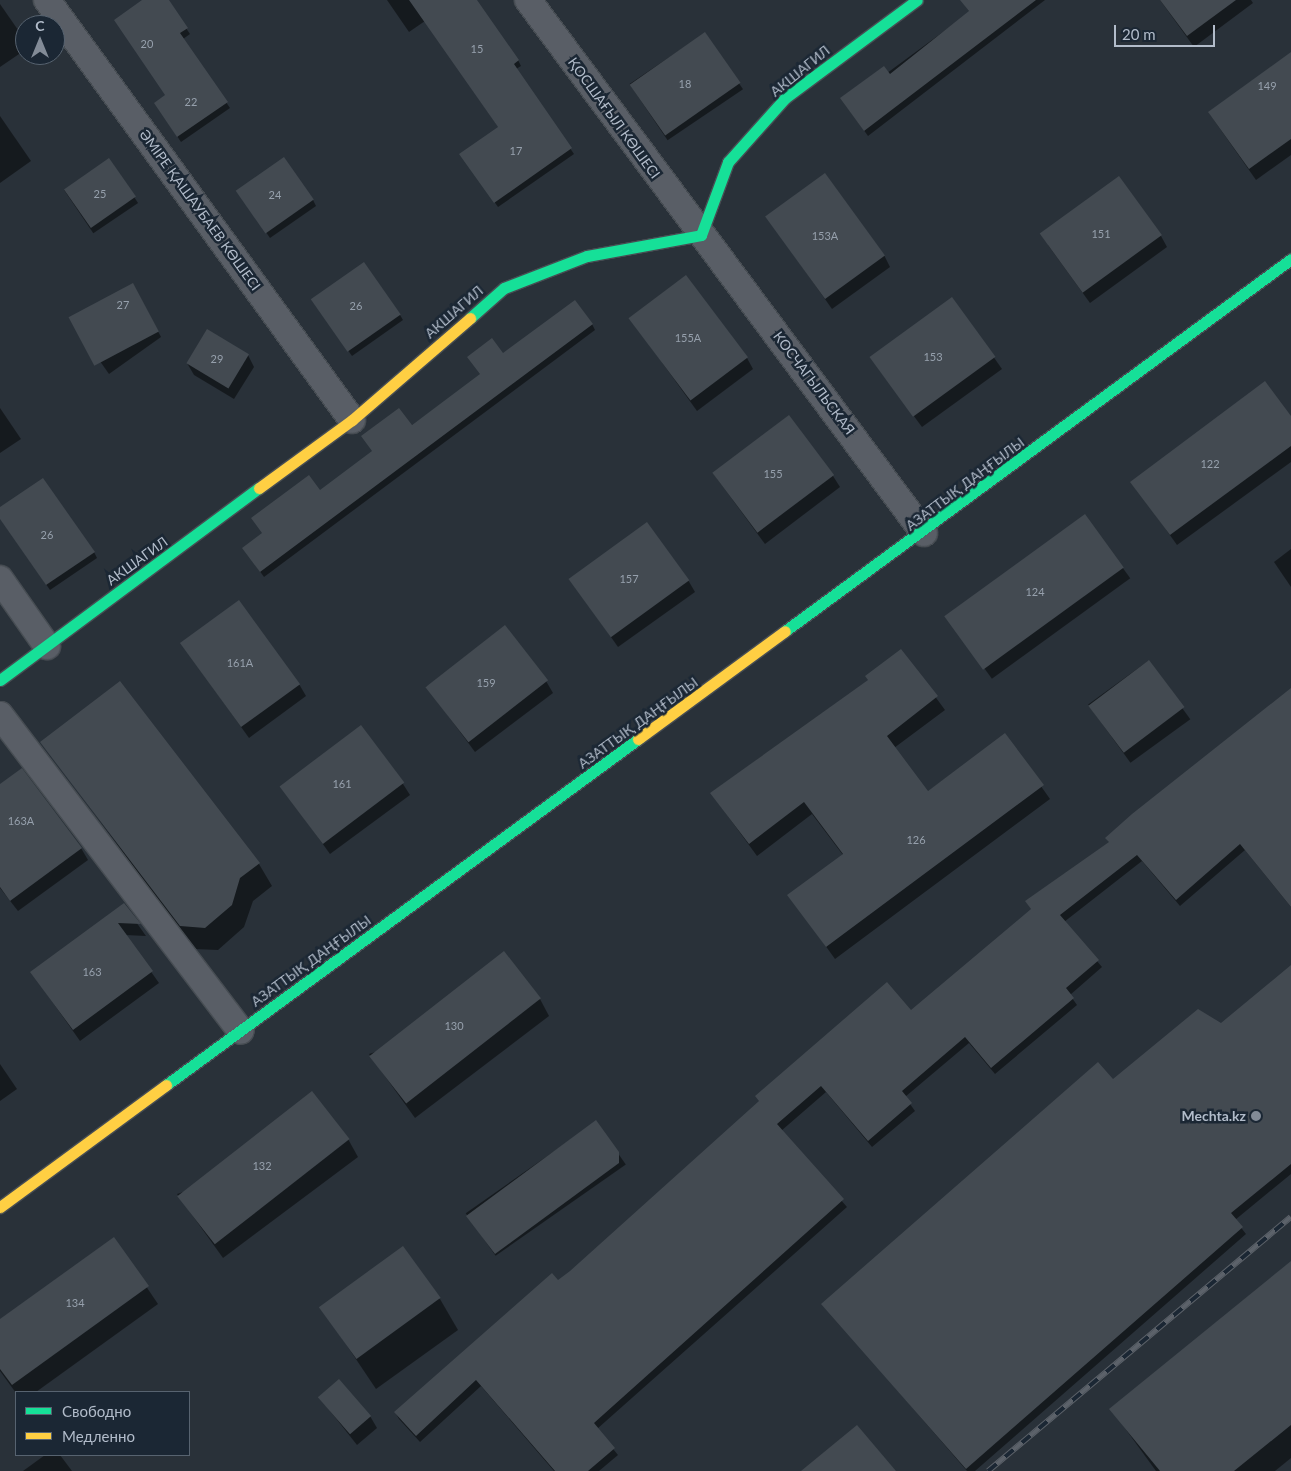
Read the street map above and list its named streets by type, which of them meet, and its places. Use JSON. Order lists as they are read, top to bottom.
{
  "streets": {
    "main road": ["АКШАГИЛ", "АЗАТТЫҚ ДАҢҒЫЛЫ"],
    "street": ["ҚОСШАҒЫЛ КӨШЕСІ", "ӘМІРЕ ҚАШАУБАЕВ КӨШЕСІ", "КОСЧАГЫЛЬСКАЯ"]
  },
  "crossings": [
    ["АКШАГИЛ", "ҚОСШАҒЫЛ КӨШЕСІ"],
    ["АКШАГИЛ", "ӘМІРЕ ҚАШАУБАЕВ КӨШЕСІ"],
    ["АКШАГИЛ", "КОСЧАГЫЛЬСКАЯ"],
    ["ҚОСШАҒЫЛ КӨШЕСІ", "КОСЧАГЫЛЬСКАЯ"],
    ["КОСЧАГЫЛЬСКАЯ", "АЗАТТЫҚ ДАҢҒЫЛЫ"]
  ],
  "places": ["Mechta.kz"],
  "house_numbers": [
    "20",
    "15",
    "18",
    "149",
    "22",
    "17",
    "25",
    "24",
    "151",
    "153А",
    "27",
    "26",
    "155А",
    "153",
    "29",
    "122",
    "155",
    "26",
    "157",
    "124",
    "161А",
    "159",
    "161",
    "163А",
    "126",
    "163",
    "130",
    "132",
    "134"
  ],
  "legend": ["Свободно", "Медленно"],
  "scale_bar": "20 m",
  "north": "top"
}
